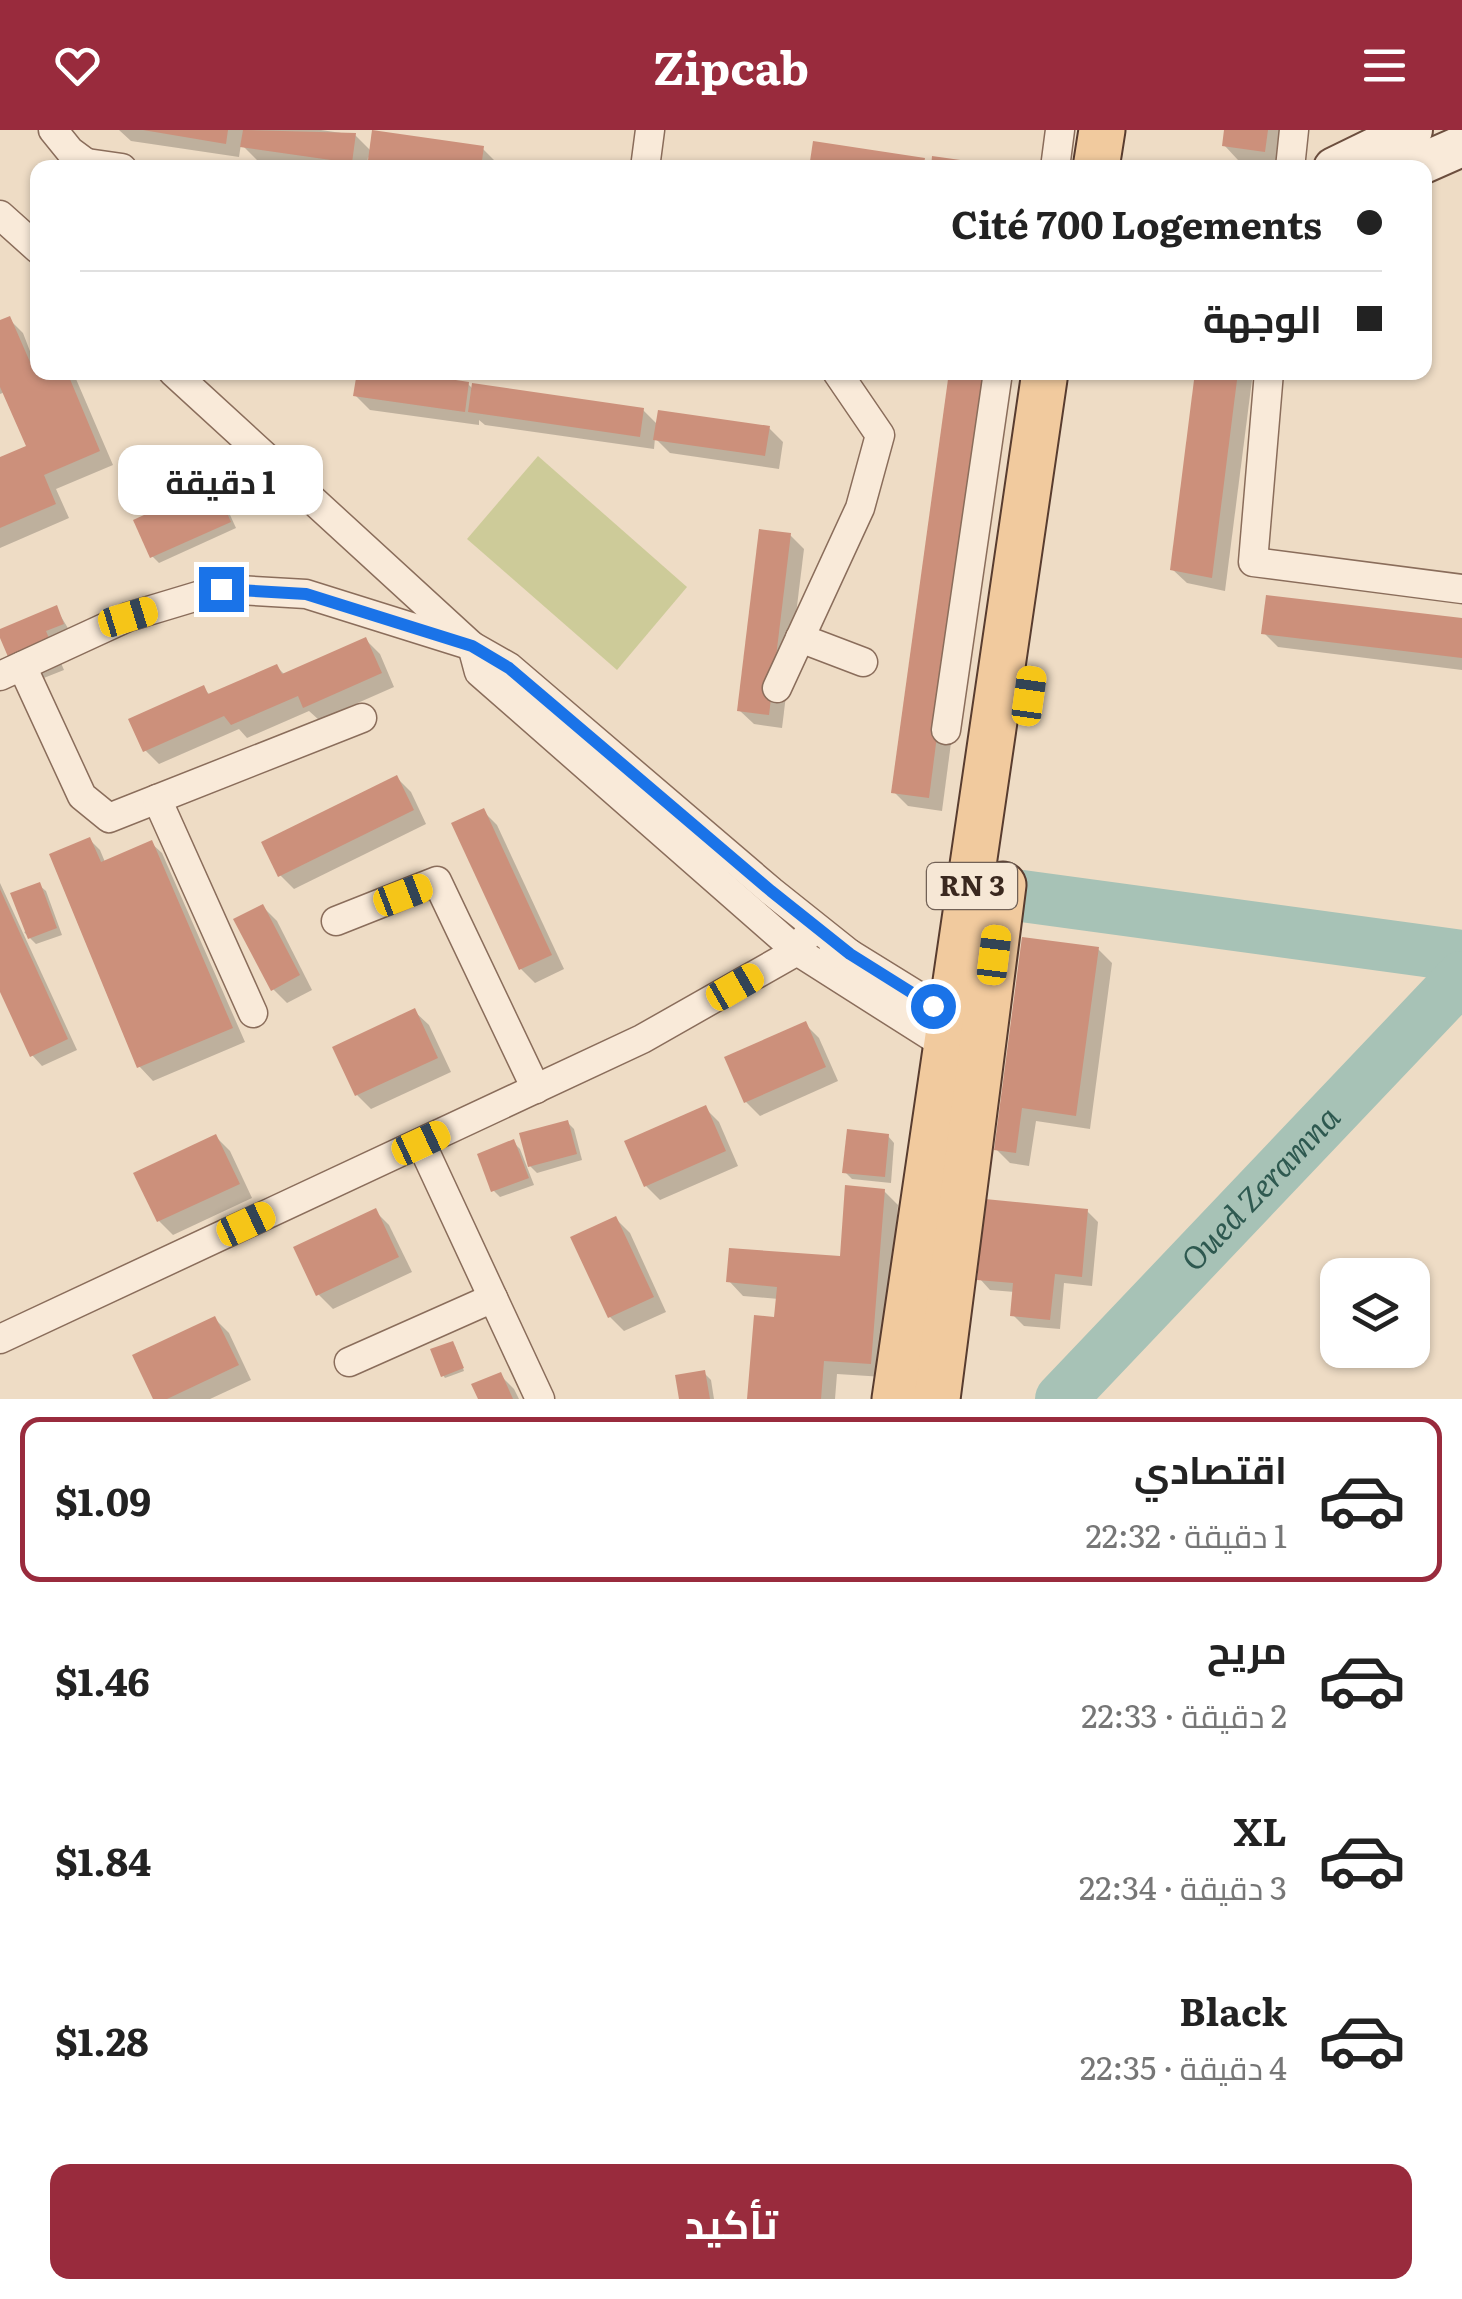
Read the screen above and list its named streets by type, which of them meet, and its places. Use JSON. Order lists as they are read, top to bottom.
{
  "streets": {
    "main road": ["RN 3"]
  },
  "water": ["Oued Zeramna"],
  "page": {
    "header": "Zipcab",
    "banner": ["Cité 700 Logements", "الوجهة"],
    "bubble": "1 دقيقة",
    "list": [
      {
        "name": "اقتصادي",
        "note": "1 دقيقة · 22:32",
        "value": "$1.09"
      },
      {
        "name": "مريح",
        "note": "2 دقيقة · 22:33",
        "value": "$1.46"
      },
      {
        "name": "XL",
        "note": "3 دقيقة · 22:34",
        "value": "$1.84"
      },
      {
        "name": "Black",
        "note": "4 دقيقة · 22:35",
        "value": "$1.28"
      }
    ],
    "buttons": "تأكيد"
  }
}
